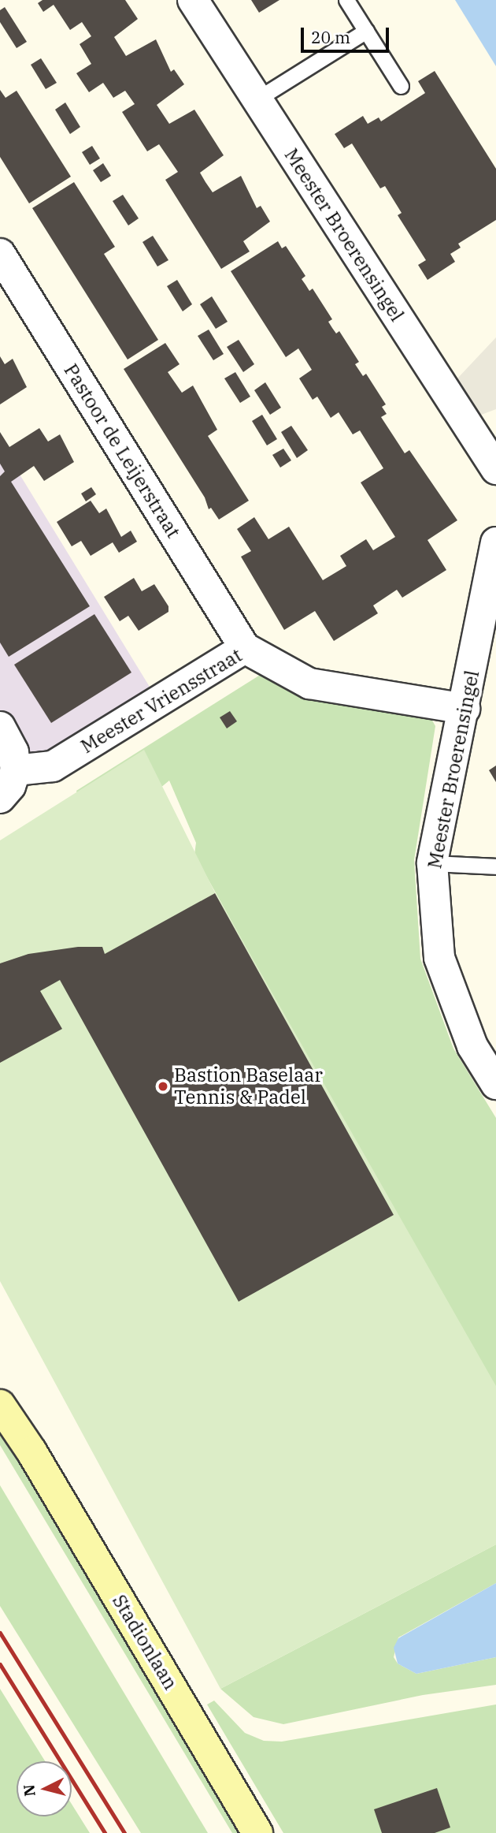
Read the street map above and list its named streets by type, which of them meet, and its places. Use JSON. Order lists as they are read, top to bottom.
{
  "streets": {
    "main road": ["Stadionlaan"],
    "street": ["Meester Broerensingel", "Pastoor de Leijerstraat", "Meester Vriensstraat"]
  },
  "crossings": [
    ["Meester Broerensingel", "Meester Vriensstraat"],
    ["Pastoor de Leijerstraat", "Meester Vriensstraat"]
  ],
  "places": ["Bastion Baselaar Tennis & Padel"],
  "scale_bar": "20 m",
  "north": "left"
}
